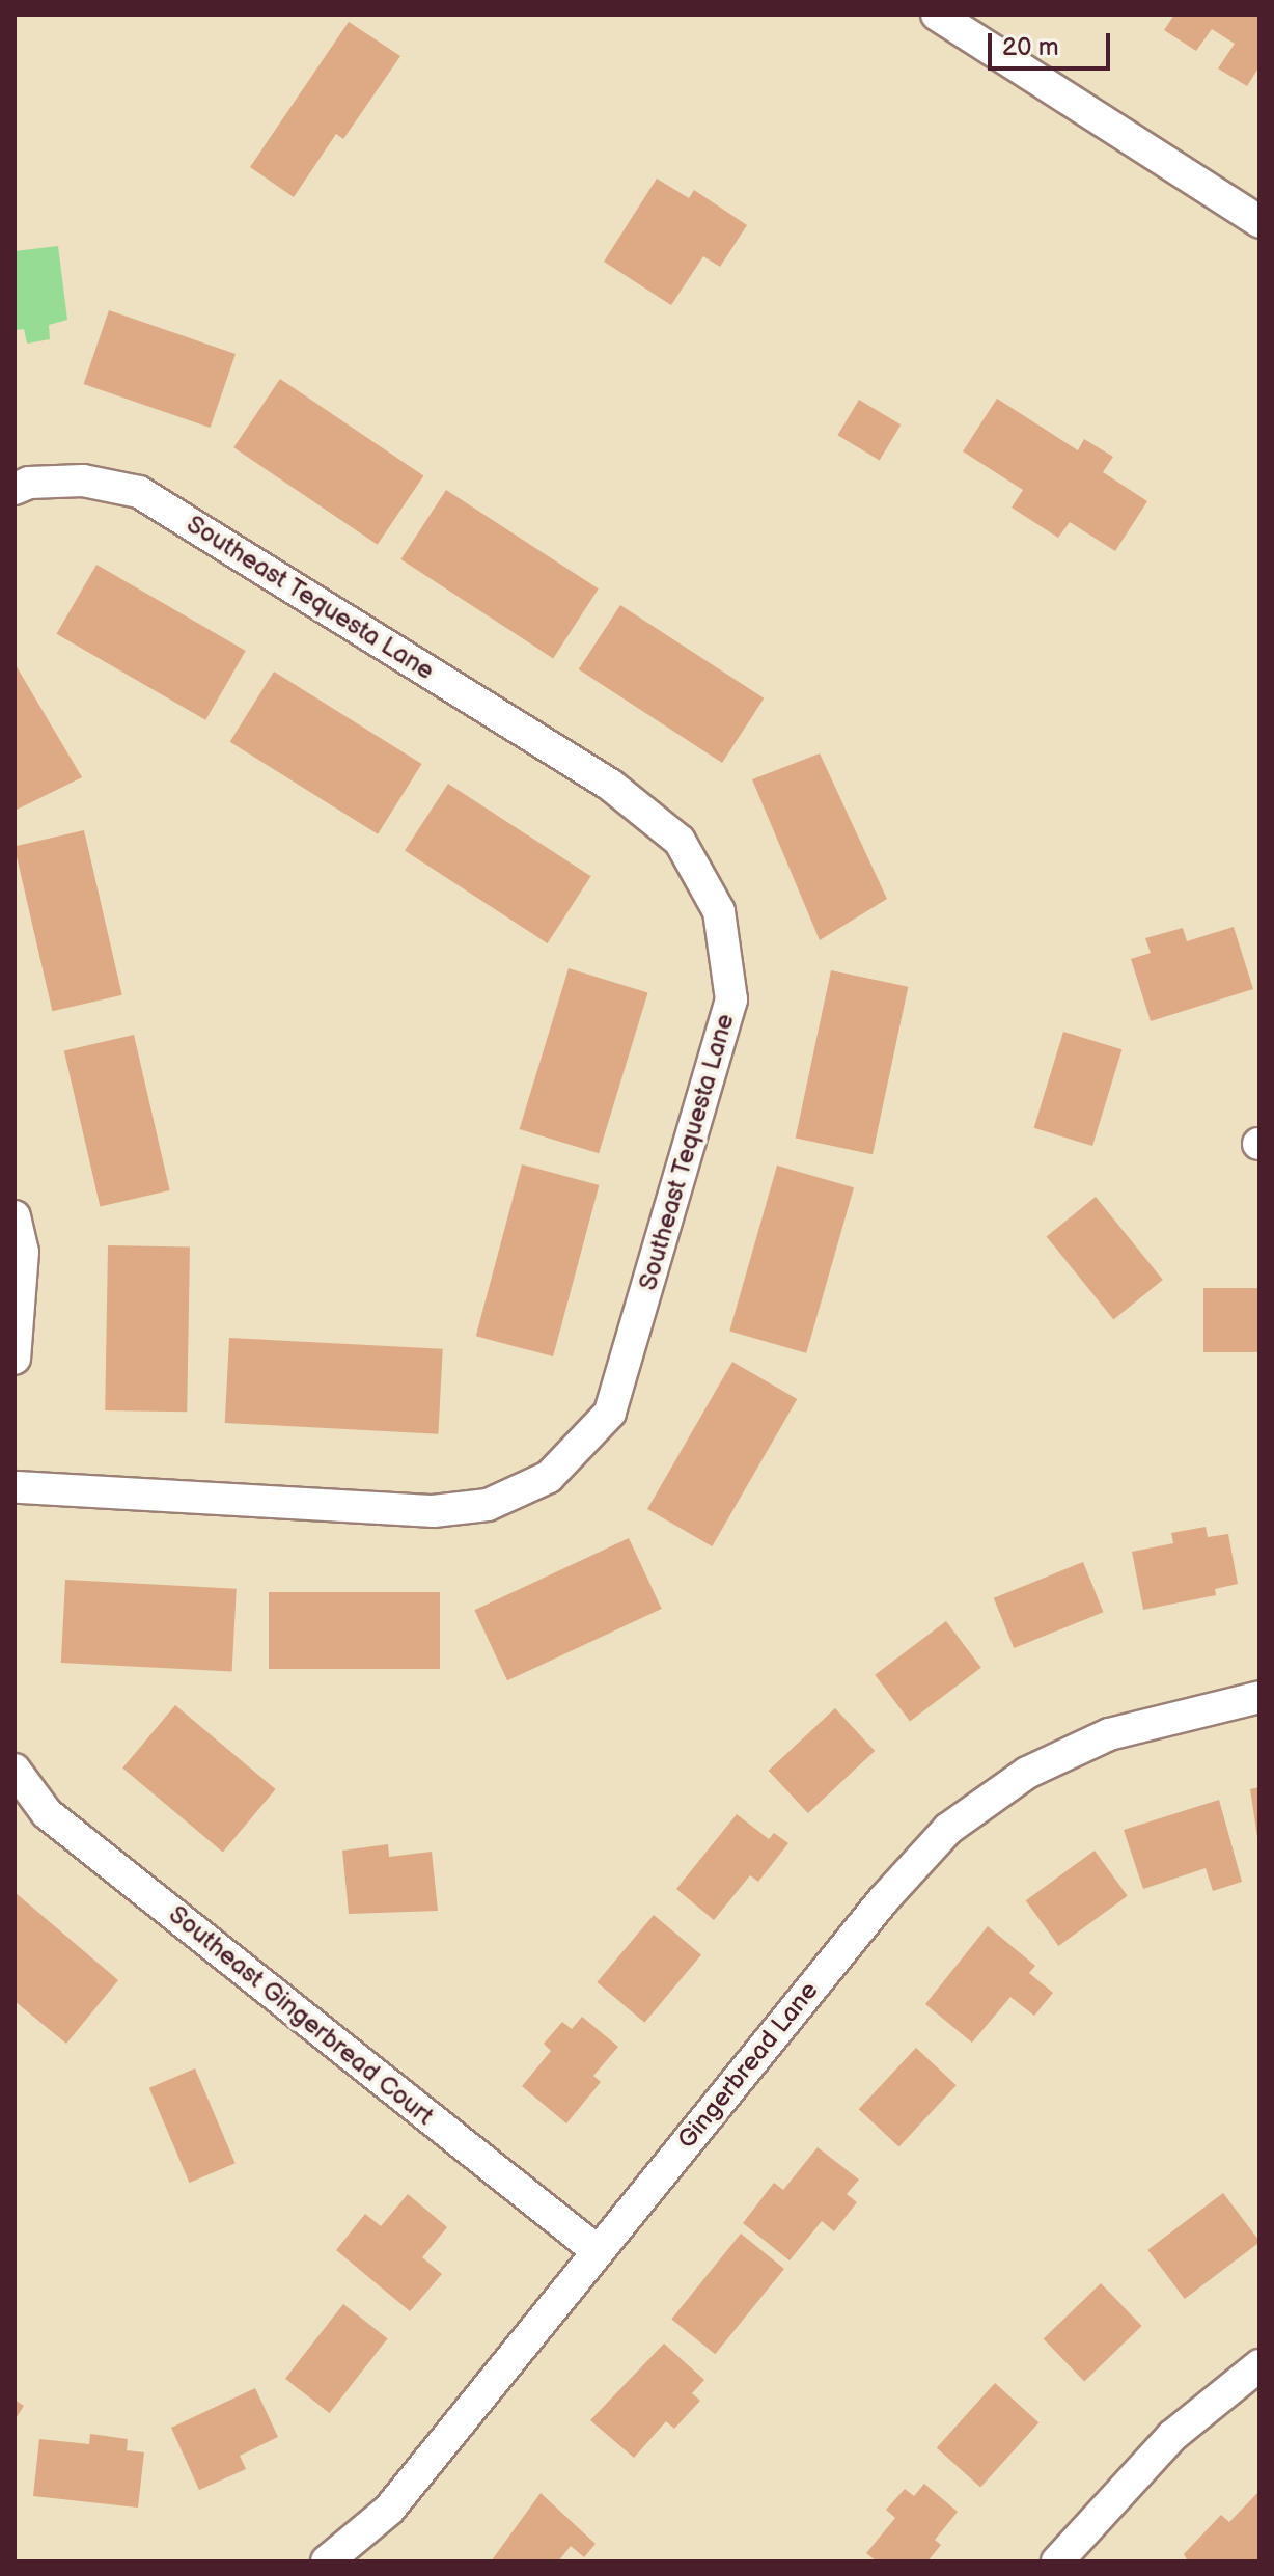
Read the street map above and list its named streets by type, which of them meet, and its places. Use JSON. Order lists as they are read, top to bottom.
{
  "streets": {
    "street": ["Southeast Tequesta Lane", "Southeast Gingerbread Court", "Gingerbread Lane"]
  },
  "crossings": [
    ["Southeast Gingerbread Court", "Gingerbread Lane"]
  ],
  "scale_bar": "20 m"
}
